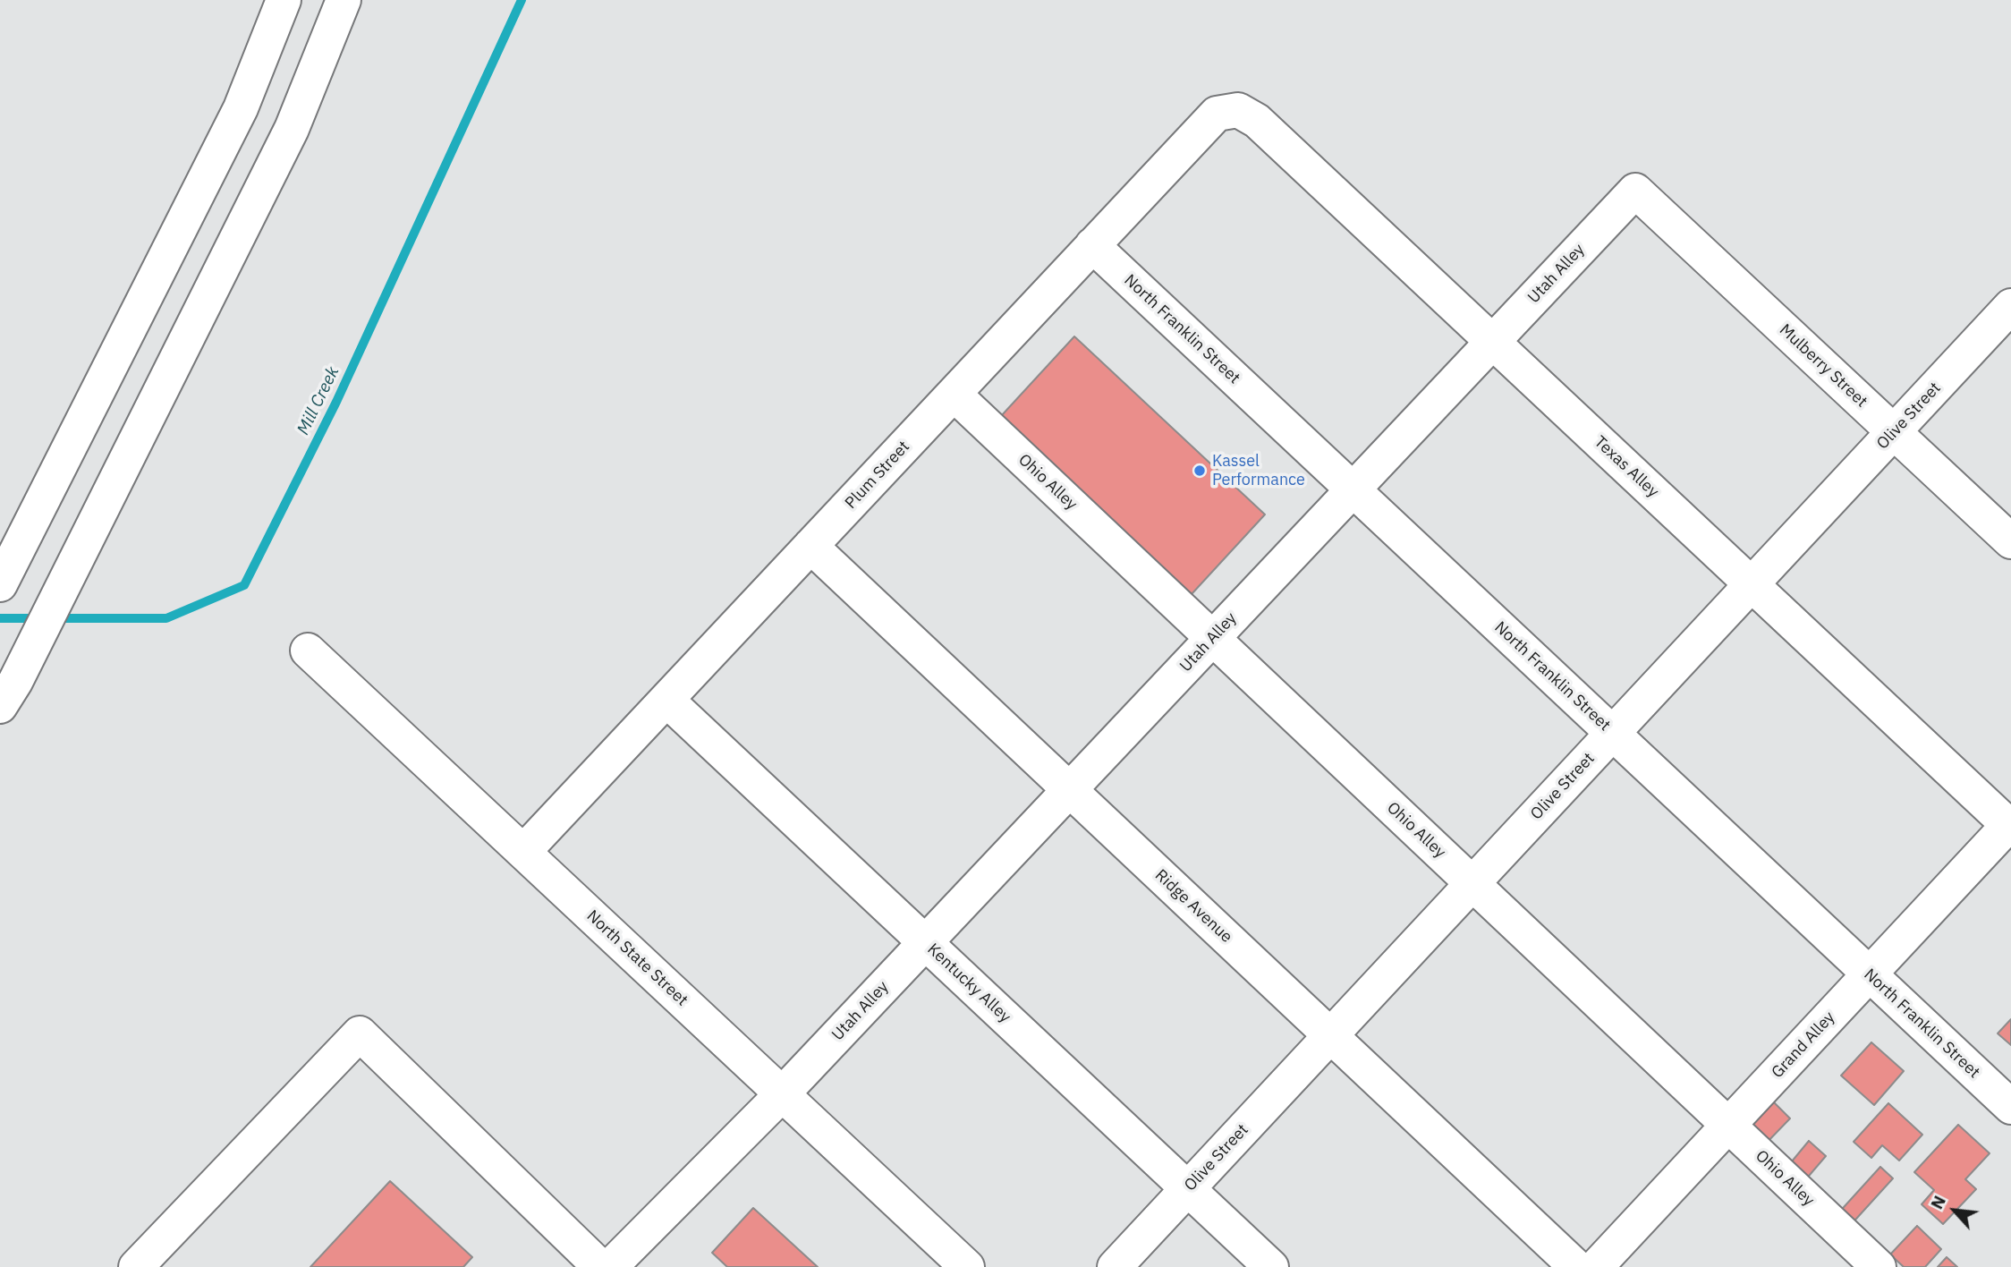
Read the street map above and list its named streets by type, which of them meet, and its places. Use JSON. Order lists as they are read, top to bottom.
{
  "streets": {
    "main road": [
      "Utah Alley",
      "North Franklin Street",
      "Mulberry Street",
      "Olive Street",
      "Texas Alley",
      "Plum Street",
      "Ohio Alley",
      "Ridge Avenue",
      "North State Street",
      "Kentucky Alley",
      "Grand Alley"
    ]
  },
  "crossings": [
    ["Utah Alley", "North Franklin Street"],
    ["Utah Alley", "Mulberry Street"],
    ["Utah Alley", "Texas Alley"],
    ["Utah Alley", "Ohio Alley"],
    ["Utah Alley", "Ridge Avenue"],
    ["Utah Alley", "North State Street"],
    ["Utah Alley", "Kentucky Alley"],
    ["North Franklin Street", "Olive Street"],
    ["North Franklin Street", "Plum Street"],
    ["North Franklin Street", "Grand Alley"],
    ["Mulberry Street", "Olive Street"],
    ["Olive Street", "Texas Alley"],
    ["Olive Street", "Ohio Alley"],
    ["Olive Street", "Ridge Avenue"],
    ["Olive Street", "Kentucky Alley"],
    ["Texas Alley", "Plum Street"],
    ["Texas Alley", "Grand Alley"],
    ["Plum Street", "Ohio Alley"],
    ["Plum Street", "Ridge Avenue"],
    ["Plum Street", "North State Street"],
    ["Plum Street", "Kentucky Alley"],
    ["Ohio Alley", "Grand Alley"]
  ],
  "water": ["Mill Creek"],
  "places": ["Kassel Performance"],
  "north": "top left"
}
